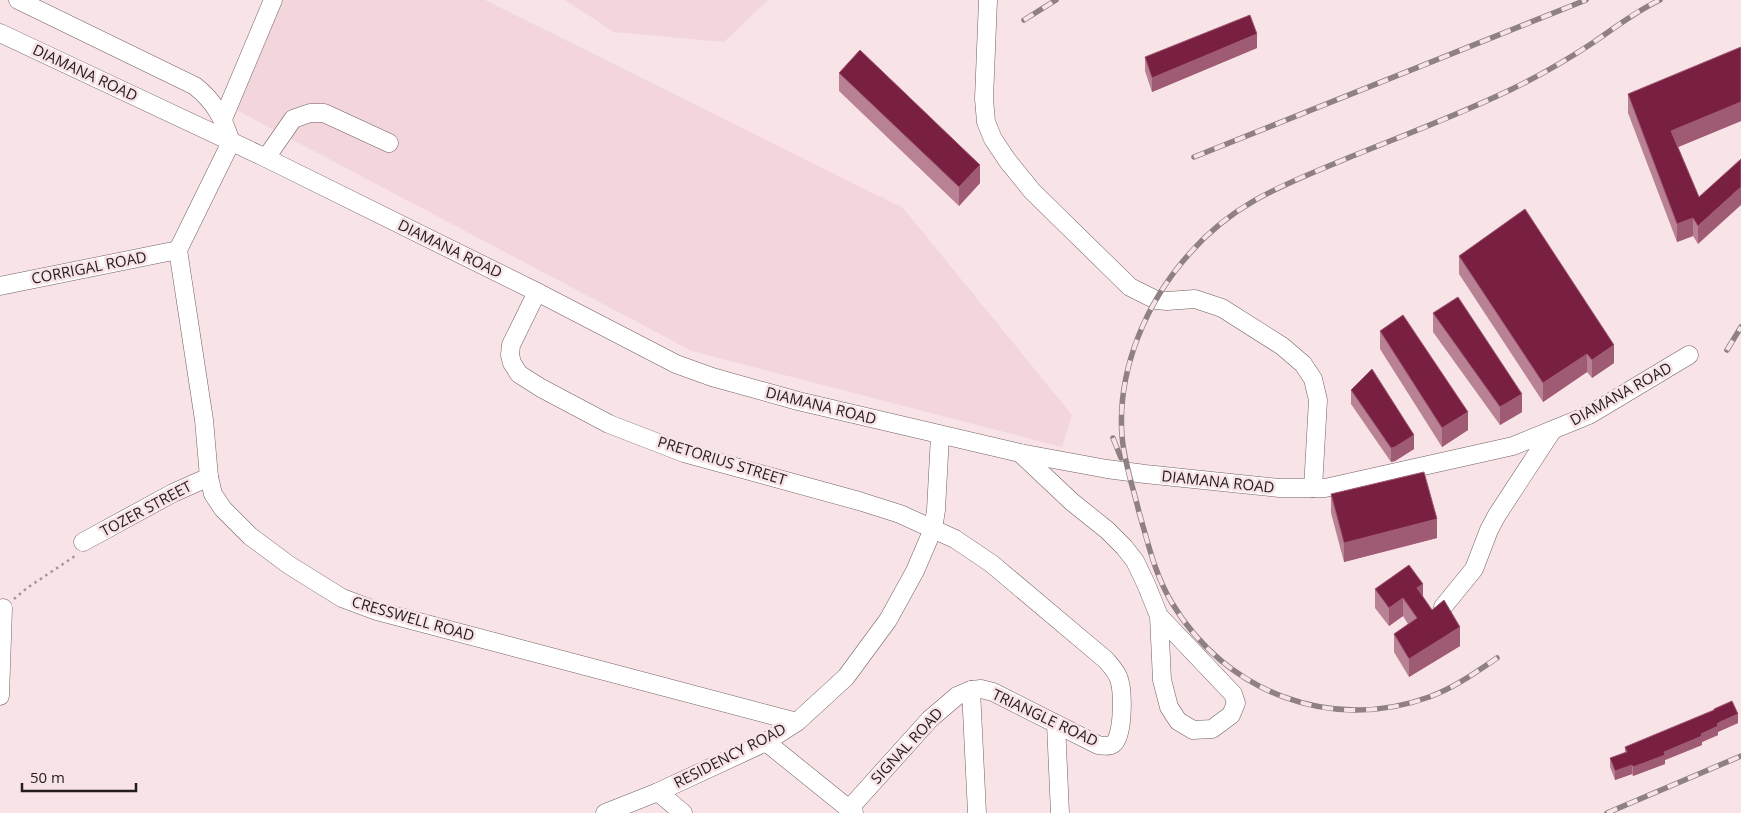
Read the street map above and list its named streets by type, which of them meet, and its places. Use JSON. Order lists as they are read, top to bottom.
{
  "streets": {
    "street": [
      "DIAMANA ROAD",
      "CORRIGAL ROAD",
      "PRETORIUS STREET",
      "TOZER STREET",
      "CRESSWELL ROAD",
      "TRIANGLE ROAD",
      "SIGNAL ROAD",
      "RESIDENCY ROAD"
    ]
  },
  "crossings": [
    ["DIAMANA ROAD", "PRETORIUS STREET"],
    ["DIAMANA ROAD", "RESIDENCY ROAD"],
    ["CORRIGAL ROAD", "CRESSWELL ROAD"],
    ["PRETORIUS STREET", "TRIANGLE ROAD"],
    ["PRETORIUS STREET", "RESIDENCY ROAD"],
    ["TOZER STREET", "CRESSWELL ROAD"],
    ["CRESSWELL ROAD", "RESIDENCY ROAD"],
    ["TRIANGLE ROAD", "SIGNAL ROAD"],
    ["TRIANGLE ROAD", "RESIDENCY ROAD"]
  ],
  "scale_bar": "50 m"
}
